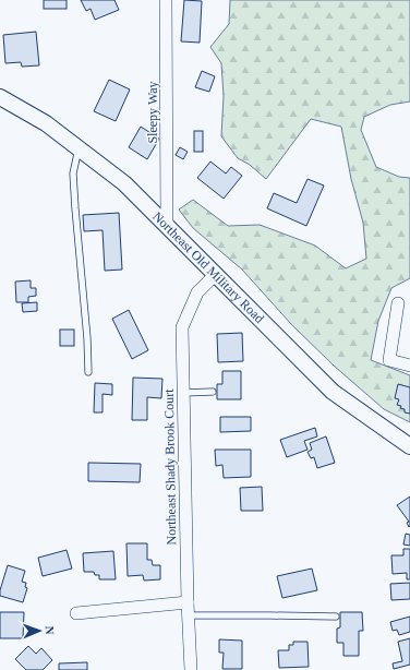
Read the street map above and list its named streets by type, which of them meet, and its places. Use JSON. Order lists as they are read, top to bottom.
{
  "streets": {
    "street": ["Sleepy Way", "Northeast Old Military Road", "Northeast Shady Brook Court"]
  },
  "crossings": [
    ["Sleepy Way", "Northeast Old Military Road"],
    ["Northeast Old Military Road", "Northeast Shady Brook Court"]
  ],
  "north": "right"
}
